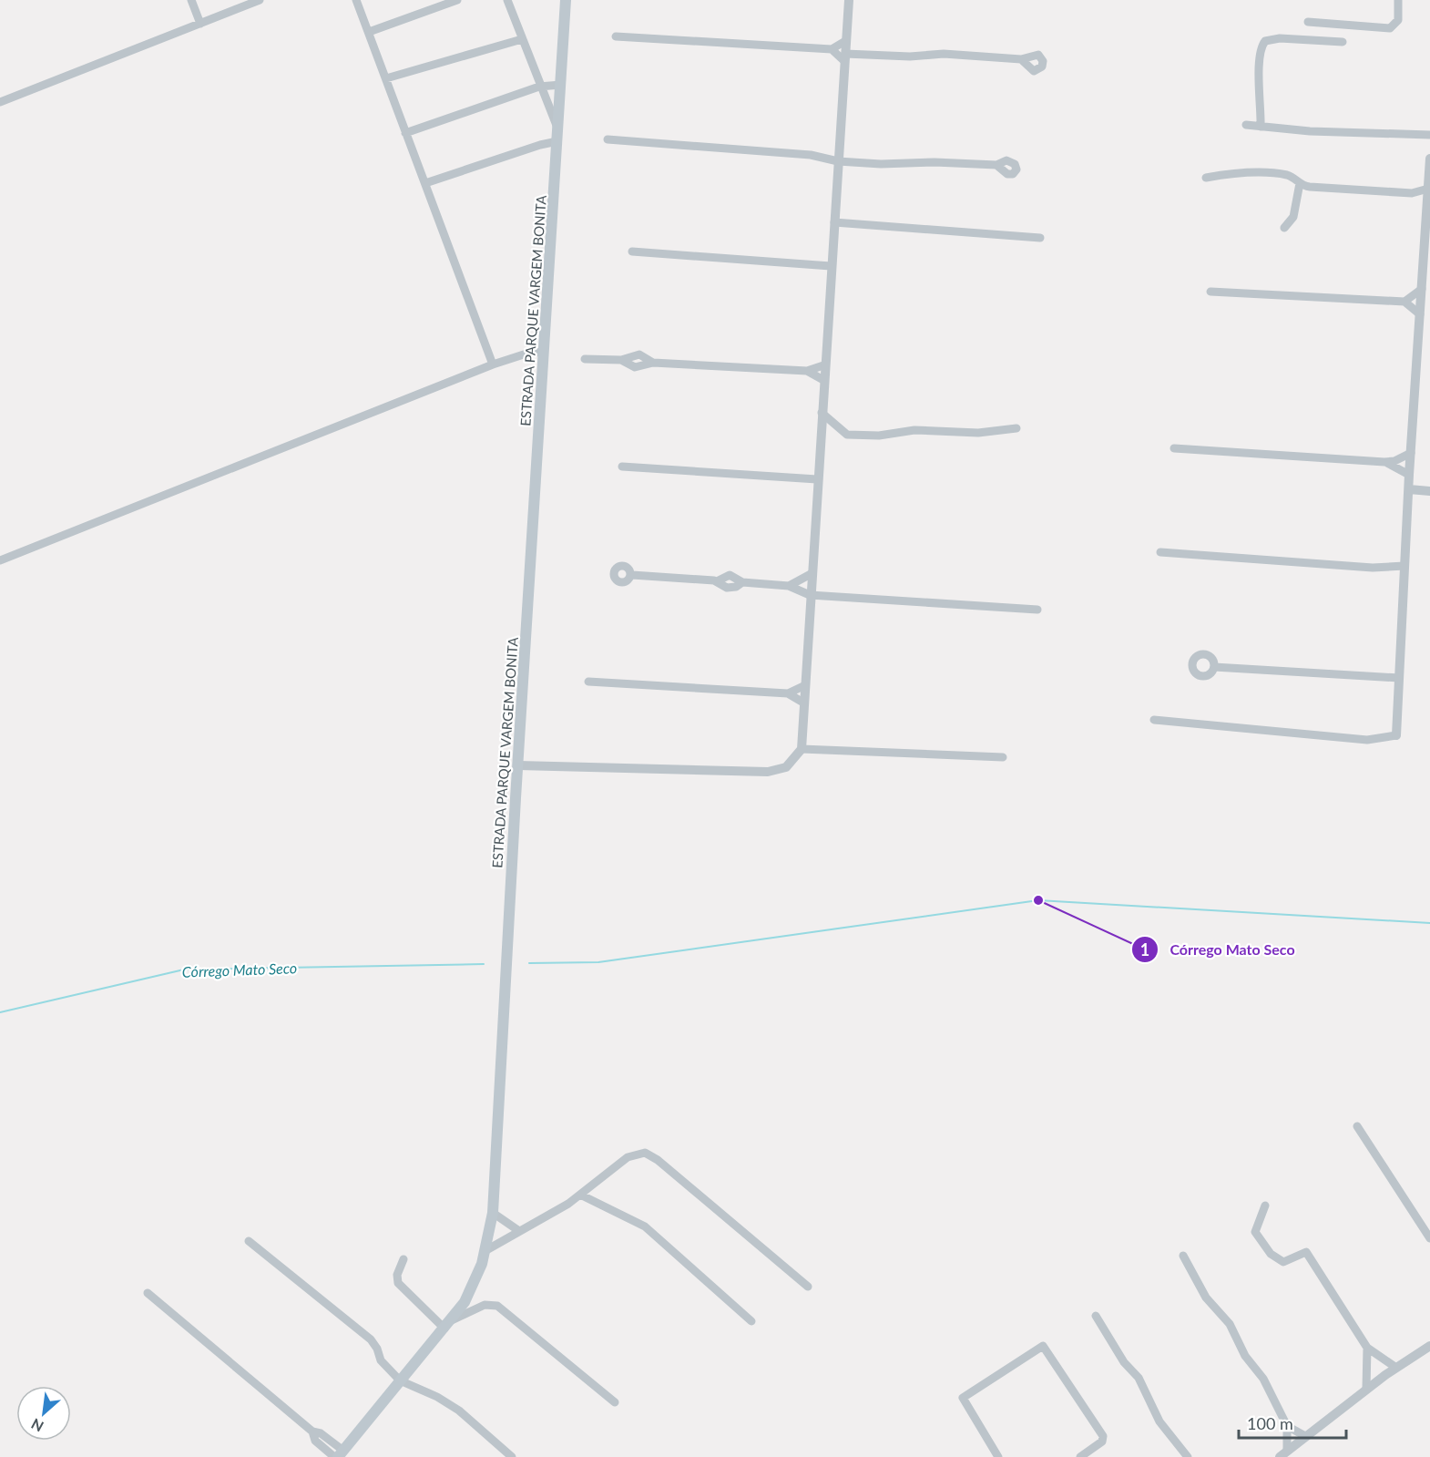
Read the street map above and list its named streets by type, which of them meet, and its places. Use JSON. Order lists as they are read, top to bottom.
{
  "streets": {
    "main road": ["ESTRADA PARQUE VARGEM BONITA"]
  },
  "water": ["Córrego Mato Seco"],
  "places": ["Córrego Mato Seco"],
  "scale_bar": "100 m",
  "north": "bottom left"
}
